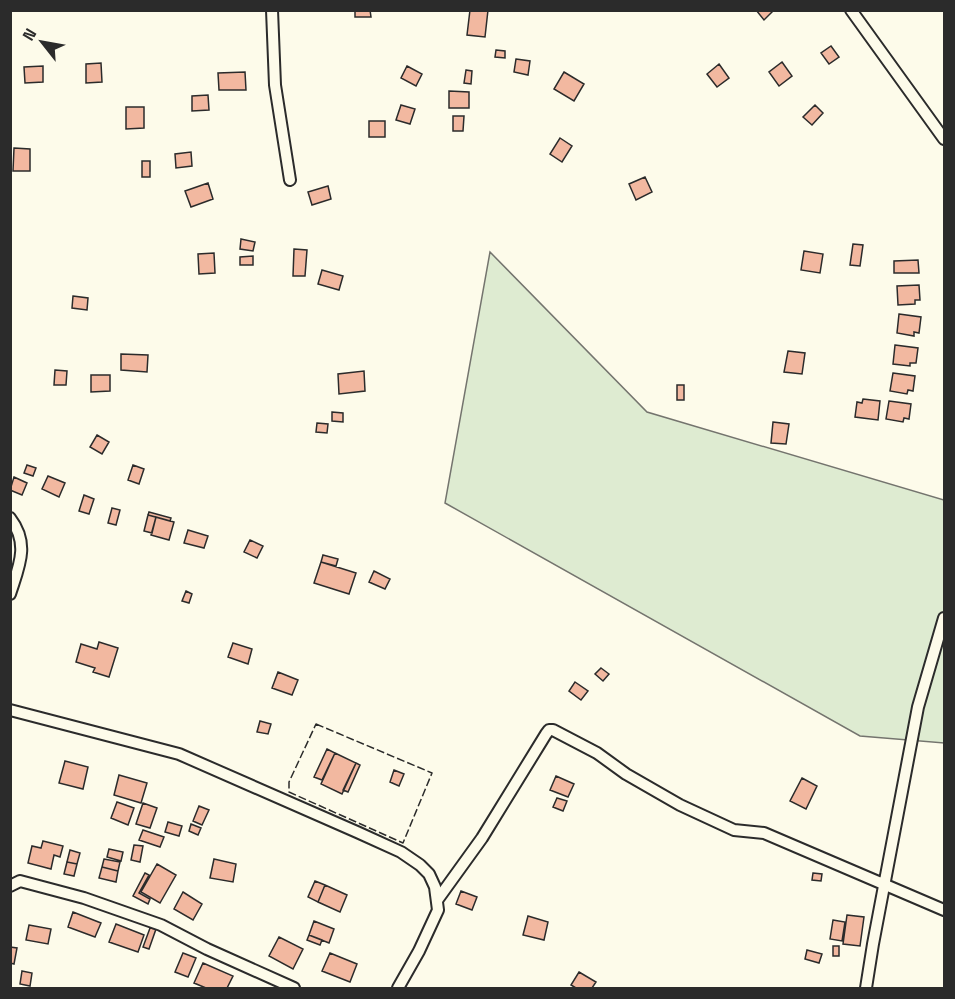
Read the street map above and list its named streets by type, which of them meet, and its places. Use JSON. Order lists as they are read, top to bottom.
{
  "north": "top left"
}
